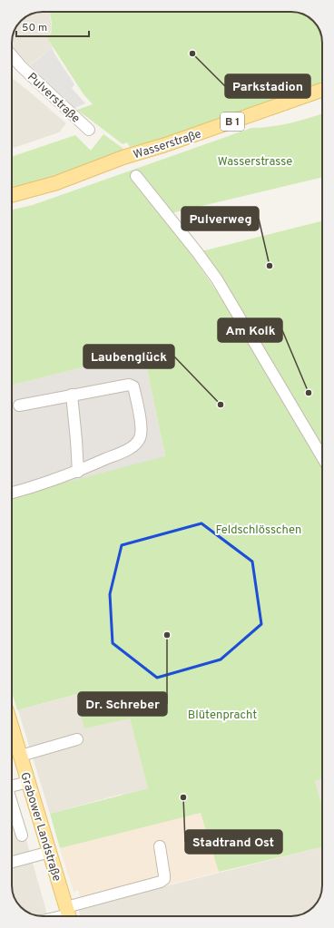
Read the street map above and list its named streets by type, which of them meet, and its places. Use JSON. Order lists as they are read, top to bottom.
{
  "streets": {
    "main road": ["B 1", "Wasserstraße", "Grabower Landstraße"],
    "street": ["Pulverstraße"]
  },
  "parks": ["Wasserstrasse", "Feldschlösschen", "Blütenpracht"],
  "places": [
    "Parkstadion",
    "Pulverweg",
    "Am Kolk",
    "Laubenglück",
    "Dr. Schreber",
    "Stadtrand Ost"
  ],
  "scale_bar": "50 m"
}
